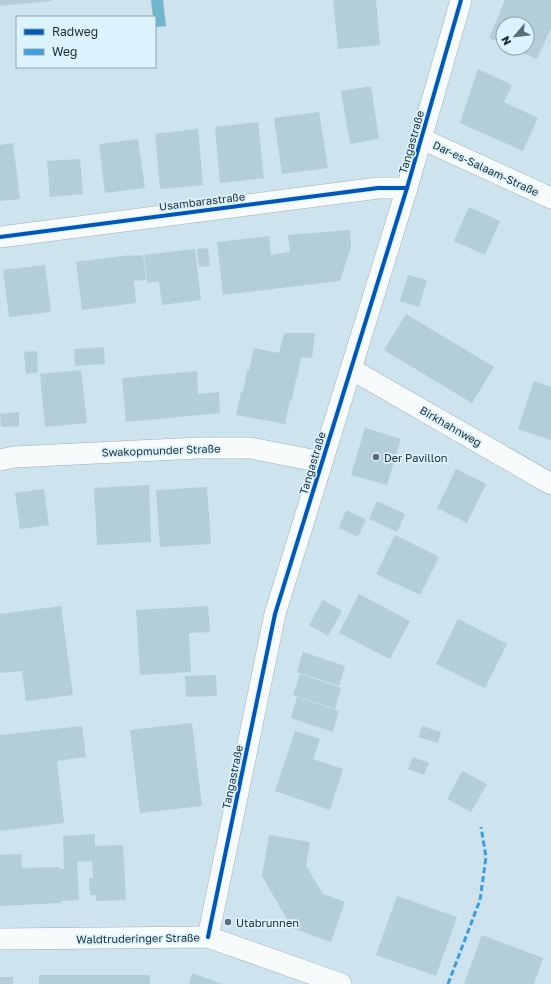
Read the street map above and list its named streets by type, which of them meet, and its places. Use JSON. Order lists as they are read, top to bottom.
{
  "streets": {
    "street": [
      "Tangastraße",
      "Dar-es-Salaam-Straße",
      "Usambarastraße",
      "Birkhahnweg",
      "Swakopmunder Straße",
      "Waldtruderinger Straße"
    ]
  },
  "crossings": [
    ["Tangastraße", "Dar-es-Salaam-Straße"],
    ["Tangastraße", "Usambarastraße"],
    ["Tangastraße", "Birkhahnweg"],
    ["Tangastraße", "Swakopmunder Straße"],
    ["Tangastraße", "Waldtruderinger Straße"]
  ],
  "places": ["Der Pavillon", "Utabrunnen"],
  "legend": ["Radweg", "Weg"],
  "north": "bottom left"
}
